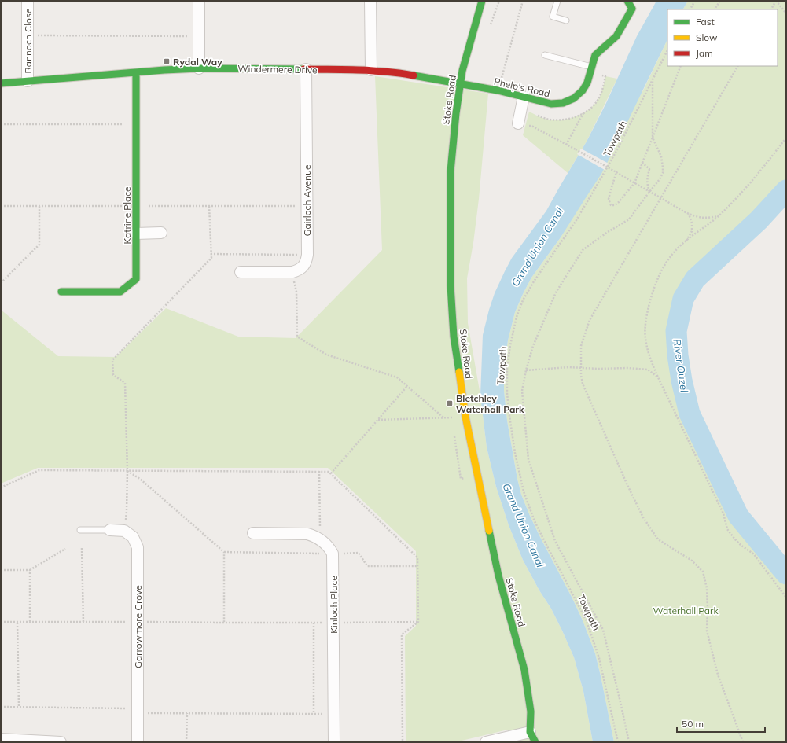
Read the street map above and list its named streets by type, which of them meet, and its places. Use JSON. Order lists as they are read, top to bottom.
{
  "streets": {
    "street": [
      "Rannoch Close",
      "Windermere Drive",
      "Phelp's Road",
      "Stoke Road",
      "Gairloch Avenue",
      "Katrine Place",
      "Kinloch Place",
      "Garrowmore Grove"
    ],
    "path": ["Towpath"]
  },
  "crossings": [
    ["Rannoch Close", "Windermere Drive"],
    ["Windermere Drive", "Phelp's Road"],
    ["Windermere Drive", "Stoke Road"],
    ["Windermere Drive", "Gairloch Avenue"],
    ["Windermere Drive", "Katrine Place"],
    ["Phelp's Road", "Stoke Road"]
  ],
  "water": ["Grand Union Canal", "River Ouzel"],
  "parks": ["Waterhall Park"],
  "places": {
    "transit": ["Rydal Way", "Bletchley Waterhall Park"]
  },
  "legend": ["Fast", "Slow", "Jam"],
  "scale_bar": "50 m"
}
